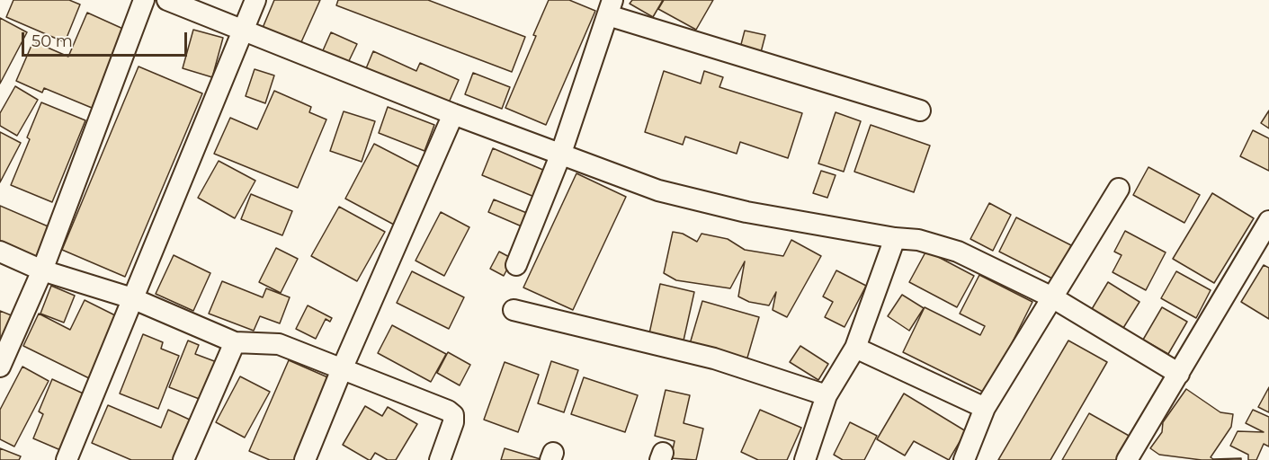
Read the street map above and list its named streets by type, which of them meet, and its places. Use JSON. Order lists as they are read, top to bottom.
{
  "scale_bar": "50 m"
}
